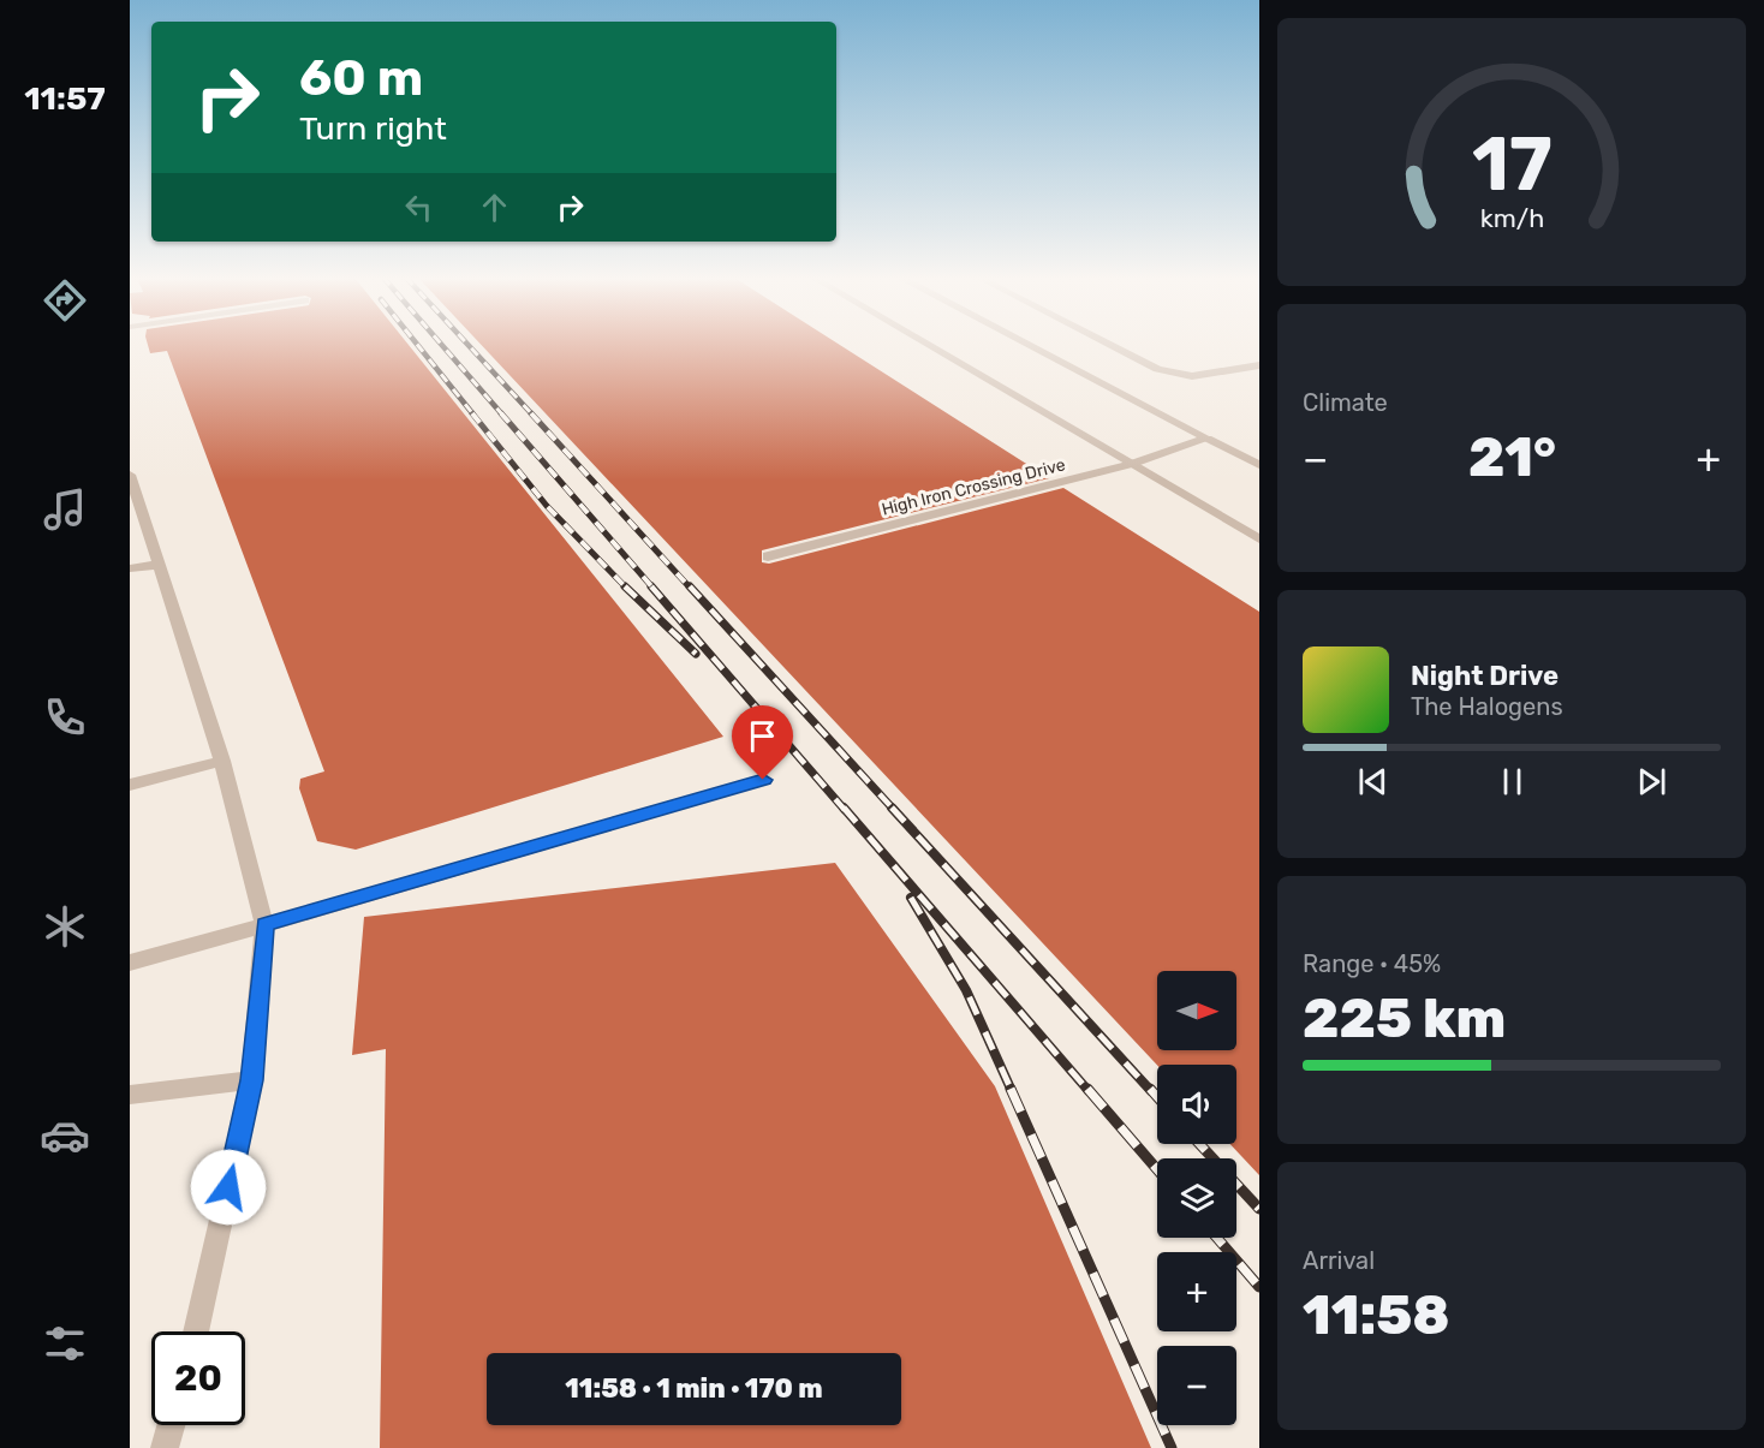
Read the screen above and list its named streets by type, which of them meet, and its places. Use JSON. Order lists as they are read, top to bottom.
{
  "streets": {
    "street": ["High Iron Crossing Drive"]
  },
  "north": "right",
  "page": {
    "tabs": "11:57",
    "turn": ["60 m", "Turn right"],
    "tile": [
      "Climate",
      ["Range · 45%", "225 km"],
      ["Arrival", "11:58"]
    ],
    "heat": ["−", "21°", "+"],
    "song": ["Night Drive", "The Halogens"],
    "map_buttons": ["+", "−"],
    "limit": "20",
    "trip": "11:58 · 1 min · 170 m",
    "gauge": ["17", "km/h"]
  }
}
